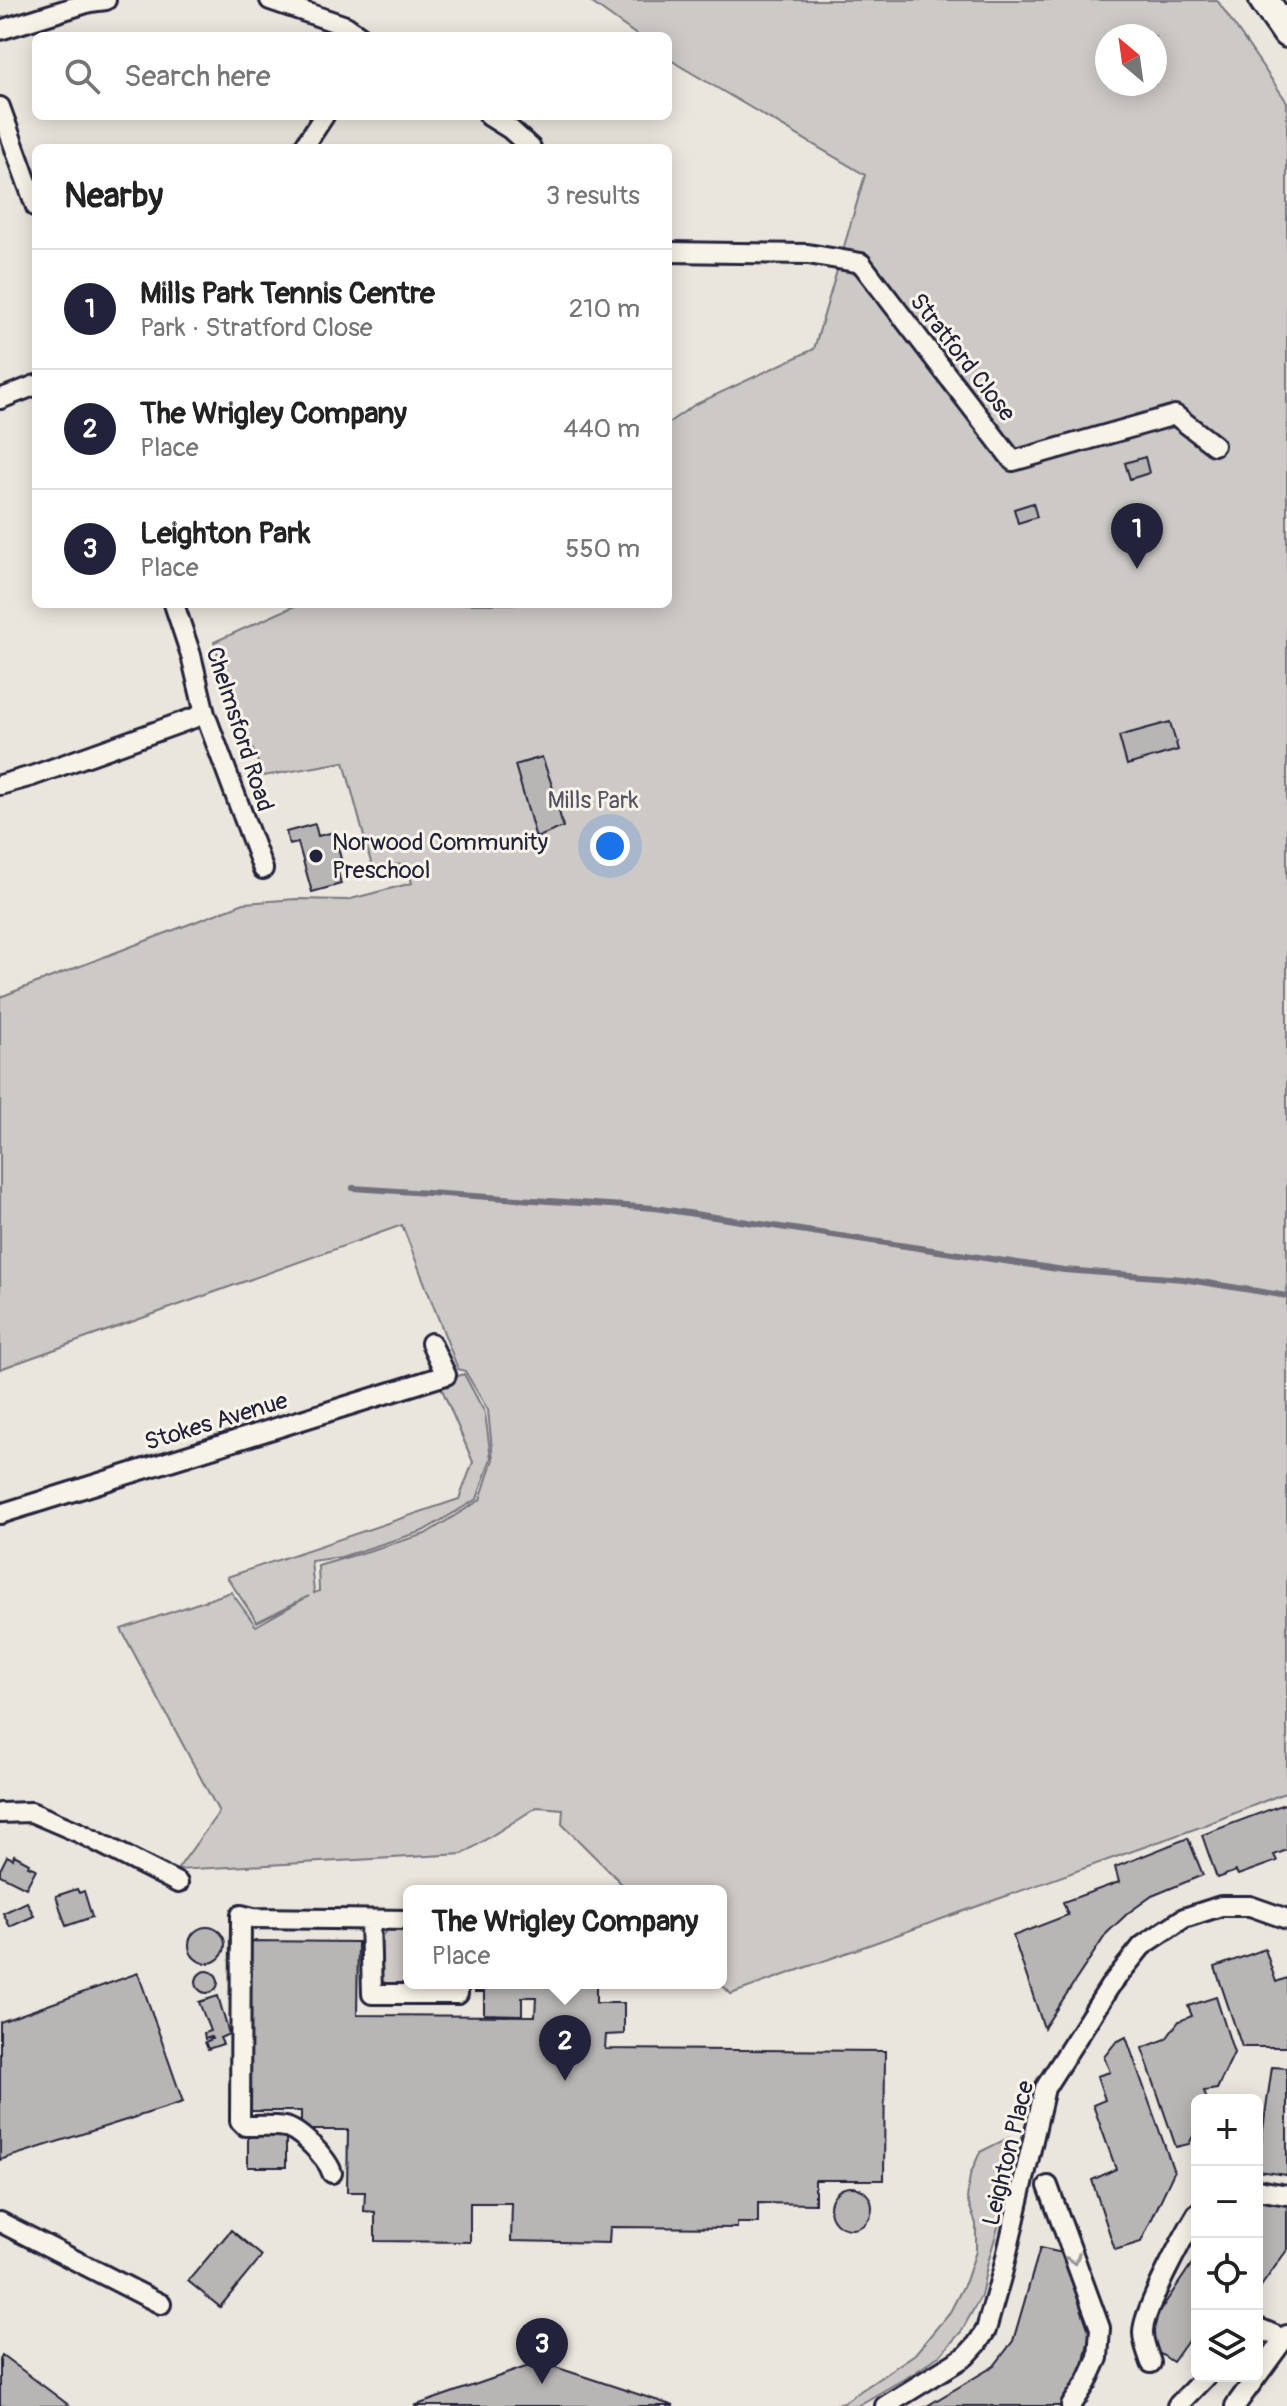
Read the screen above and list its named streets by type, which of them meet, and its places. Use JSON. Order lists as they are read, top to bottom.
{
  "streets": {
    "street": [
      "Stratford Close",
      "Chelmsford Road",
      "Stokes Avenue",
      "Leighton Place"
    ]
  },
  "parks": ["Mills Park"],
  "places": ["Norwood Community Preschool"],
  "north": "top left",
  "page": {
    "search": "Search here",
    "heading": ["Nearby", "3 results"],
    "list": [
      {
        "mark": "1",
        "name": "Mills Park Tennis Centre",
        "note": "Park · Stratford Close",
        "value": "210 m"
      },
      {
        "mark": "2",
        "name": "The Wrigley Company",
        "note": "Place",
        "value": "440 m"
      },
      {
        "mark": "3",
        "name": "Leighton Park",
        "note": "Place",
        "value": "550 m"
      }
    ],
    "pins": ["1", "2", "3"],
    "popup": ["The Wrigley Company", "Place"],
    "map_buttons": ["+", "−"]
  }
}
